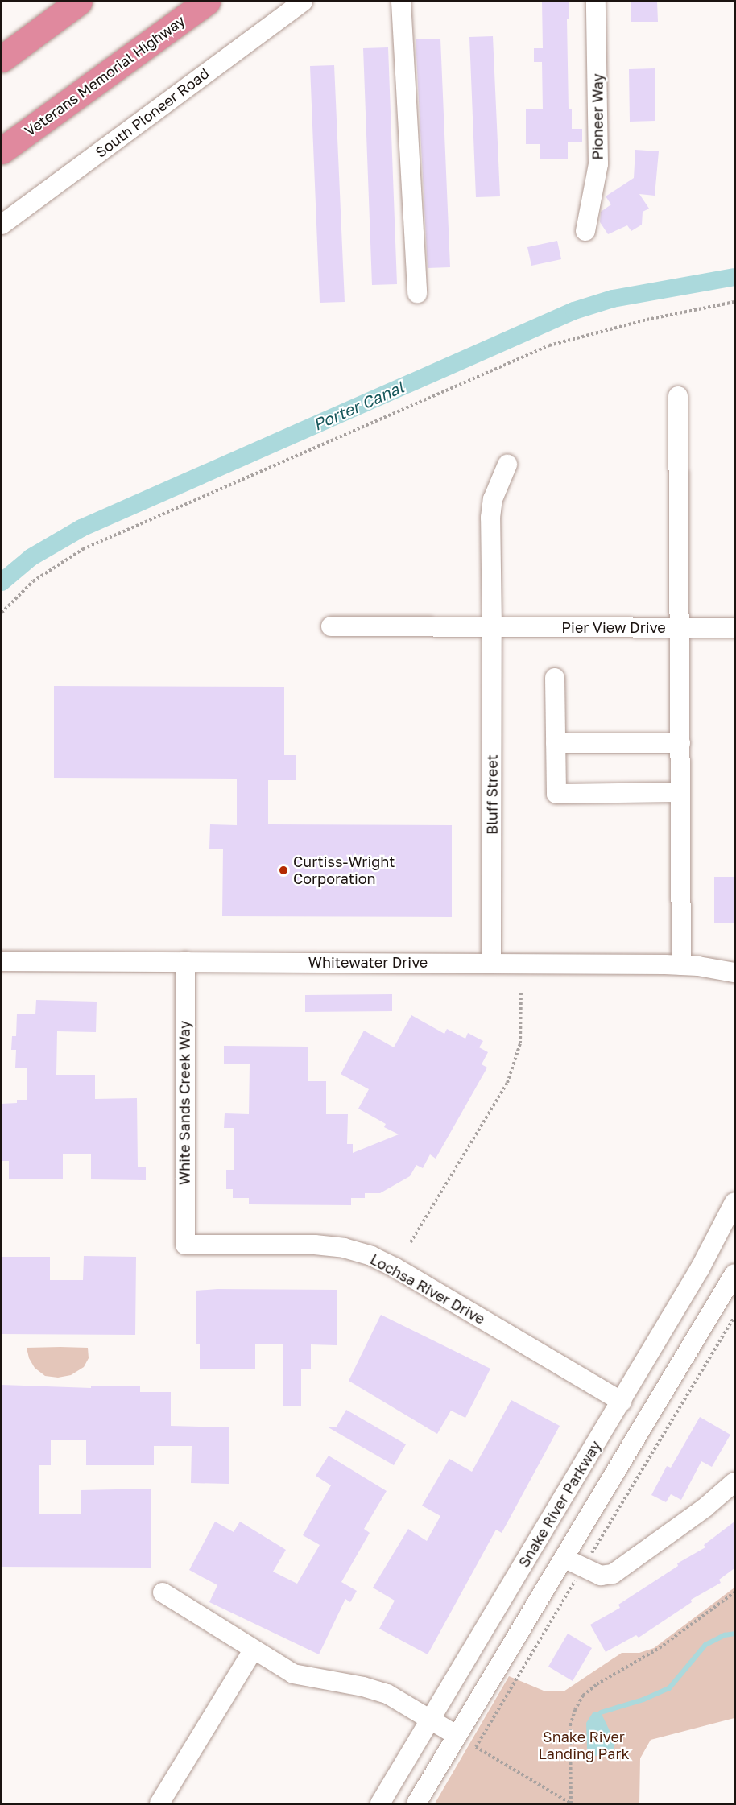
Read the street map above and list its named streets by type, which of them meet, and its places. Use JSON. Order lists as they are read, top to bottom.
{
  "streets": {
    "highway": ["Veterans Memorial Highway"],
    "street": [
      "South Pioneer Road",
      "Pioneer Way",
      "Pier View Drive",
      "Bluff Street",
      "Whitewater Drive",
      "White Sands Creek Way",
      "Lochsa River Drive",
      "Snake River Parkway"
    ]
  },
  "crossings": [
    ["Pier View Drive", "Bluff Street"],
    ["Bluff Street", "Whitewater Drive"],
    ["Whitewater Drive", "White Sands Creek Way"],
    ["White Sands Creek Way", "Lochsa River Drive"],
    ["Lochsa River Drive", "Snake River Parkway"]
  ],
  "water": ["Porter Canal"],
  "parks": ["Snake River Landing Park"],
  "places": ["Curtiss-Wright Corporation"]
}
